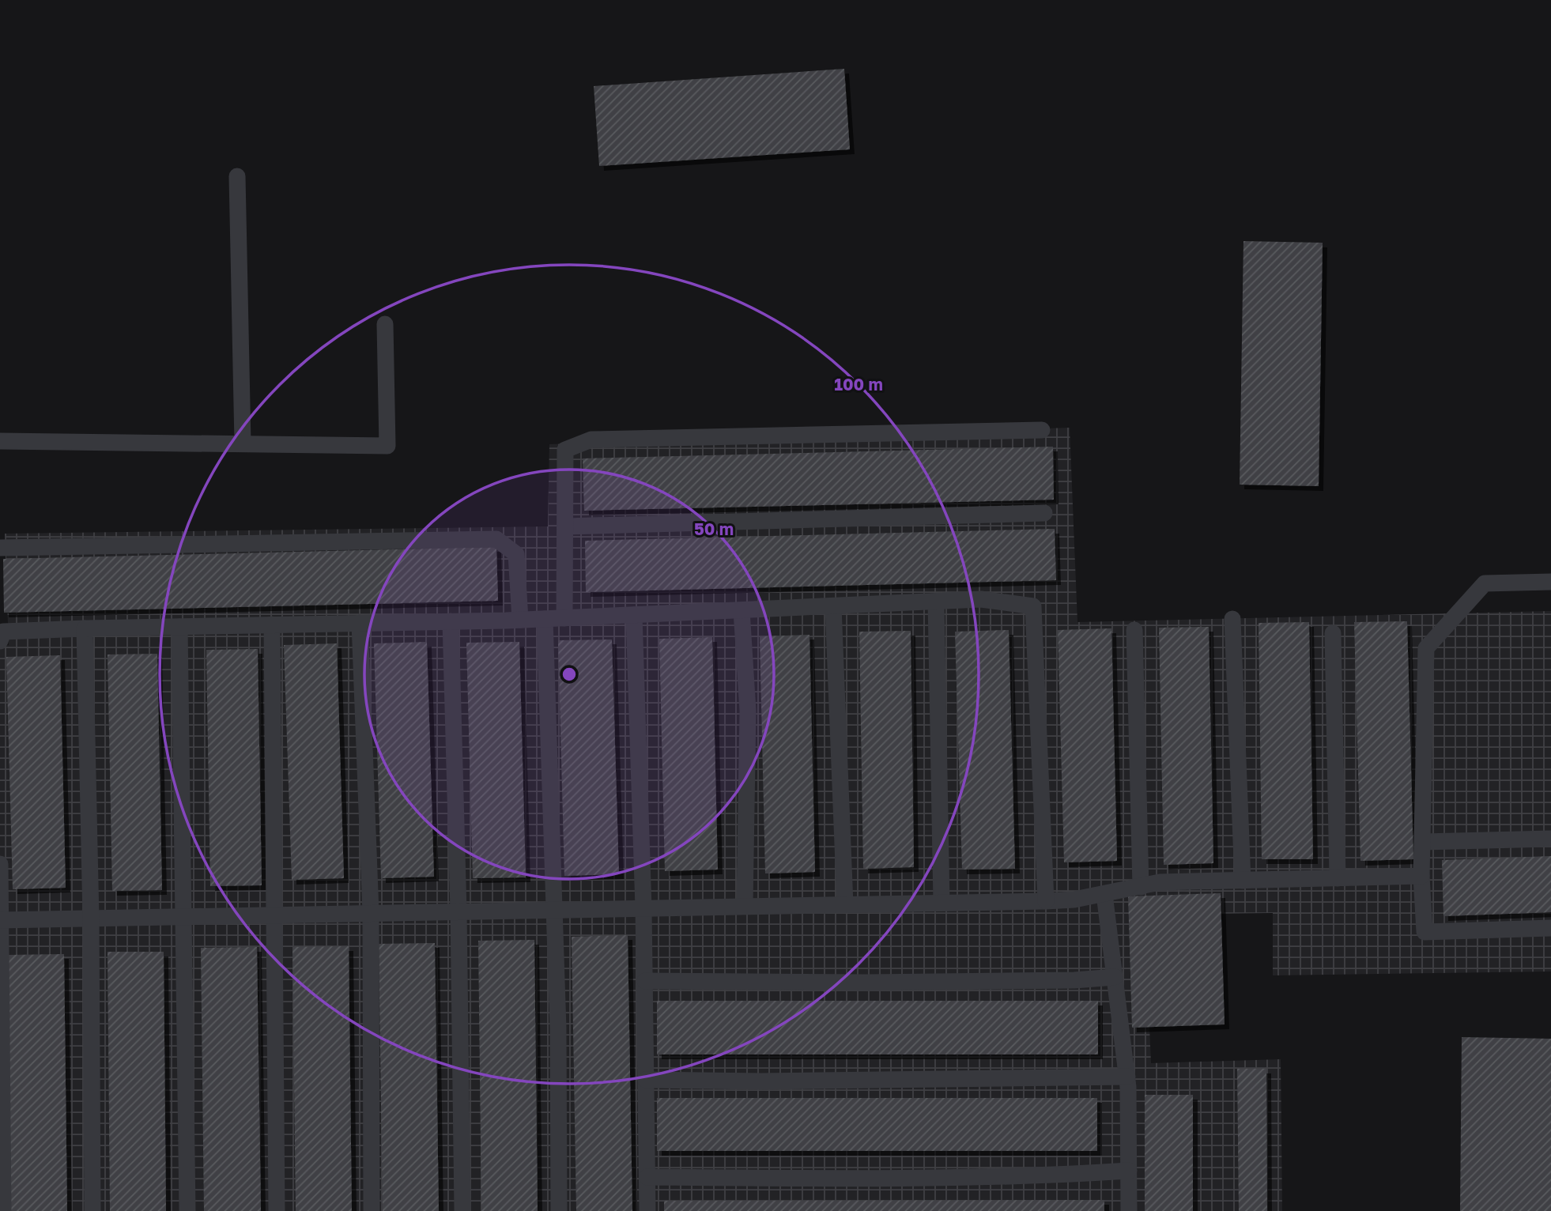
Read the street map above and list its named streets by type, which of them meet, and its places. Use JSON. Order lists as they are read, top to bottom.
{
  "rings": ["100 m", "50 m"]
}
